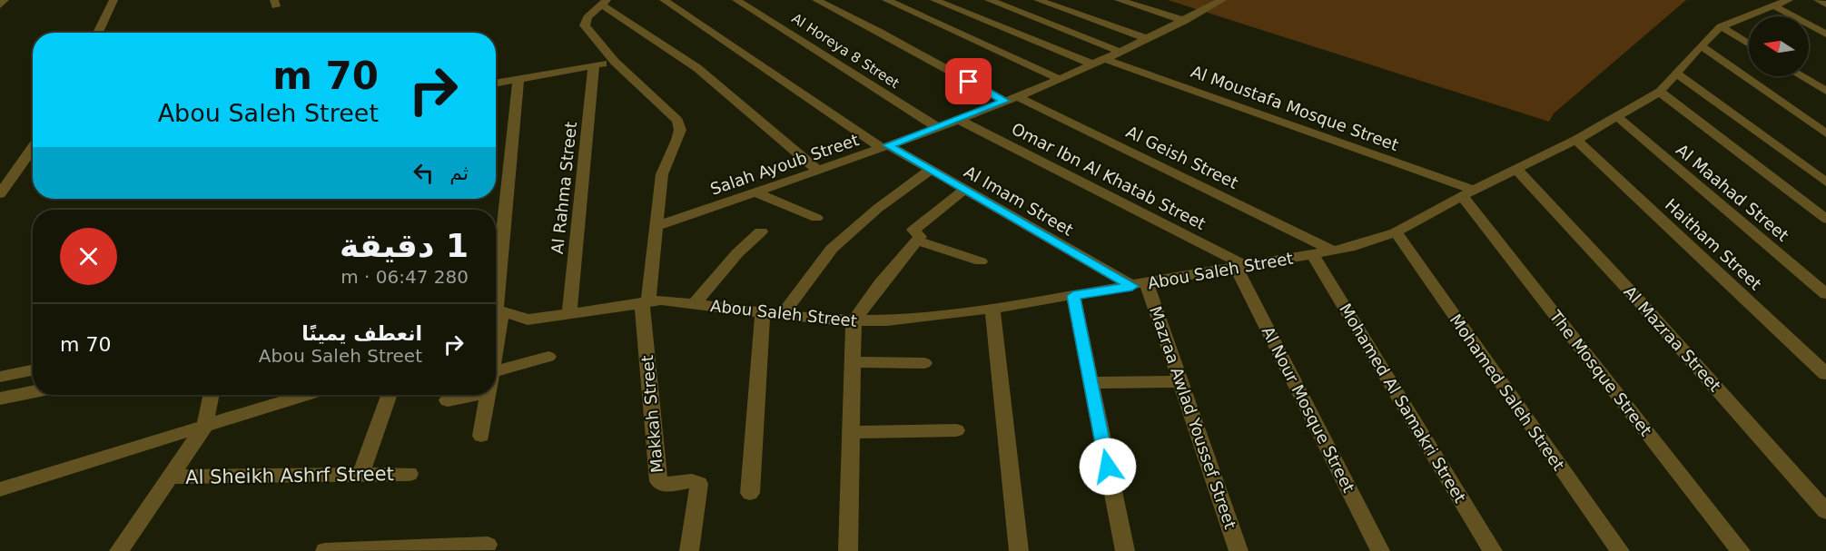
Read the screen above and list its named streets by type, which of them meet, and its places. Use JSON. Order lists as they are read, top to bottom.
{
  "streets": {
    "street": [
      "Al Horeya 8 Street",
      "Al Moustafa Mosque Street",
      "Al Geish Street",
      "Salah Ayoub Street",
      "Omar Ibn Al Khatab Street",
      "Al Rahma Street",
      "Al Maahad Street",
      "Al Imam Street",
      "Haitham Street",
      "Abou Saleh Street",
      "Al Mazraa Street",
      "The Mosque Street",
      "Mohamed Saleh Street",
      "Mohamed Al Samakri Street",
      "Al Nour Mosque Street",
      "Makkah Street",
      "Mazraa Awlad Youssef Street",
      "Al Sheikh Ashrf Street"
    ]
  },
  "crossings": [
    ["Al Horeya 8 Street", "Salah Ayoub Street"],
    ["Al Moustafa Mosque Street", "Salah Ayoub Street"],
    ["Al Moustafa Mosque Street", "Abou Saleh Street"],
    ["Al Moustafa Mosque Street", "The Mosque Street"],
    ["Al Geish Street", "Salah Ayoub Street"],
    ["Al Geish Street", "Abou Saleh Street"],
    ["Salah Ayoub Street", "Omar Ibn Al Khatab Street"],
    ["Salah Ayoub Street", "Al Imam Street"],
    ["Omar Ibn Al Khatab Street", "Abou Saleh Street"],
    ["Omar Ibn Al Khatab Street", "Al Nour Mosque Street"],
    ["Al Rahma Street", "Abou Saleh Street"],
    ["Al Maahad Street", "Abou Saleh Street"],
    ["Al Imam Street", "Abou Saleh Street"],
    ["Al Imam Street", "Mazraa Awlad Youssef Street"],
    ["Haitham Street", "Abou Saleh Street"],
    ["Abou Saleh Street", "Al Mazraa Street"],
    ["Abou Saleh Street", "The Mosque Street"],
    ["Abou Saleh Street", "Mohamed Saleh Street"],
    ["Abou Saleh Street", "Mohamed Al Samakri Street"],
    ["Abou Saleh Street", "Al Nour Mosque Street"],
    ["Abou Saleh Street", "Makkah Street"],
    ["Abou Saleh Street", "Mazraa Awlad Youssef Street"]
  ],
  "north": "left",
  "page": {
    "turn": ["70 m", "Abou Saleh Street"],
    "then": "ثم",
    "heading": ["1 دقيقة", "280 m · 06:47"],
    "list": [
      {
        "name": "انعطف يمينًا",
        "note": "Abou Saleh Street",
        "value": "70 m"
      }
    ]
  }
}
